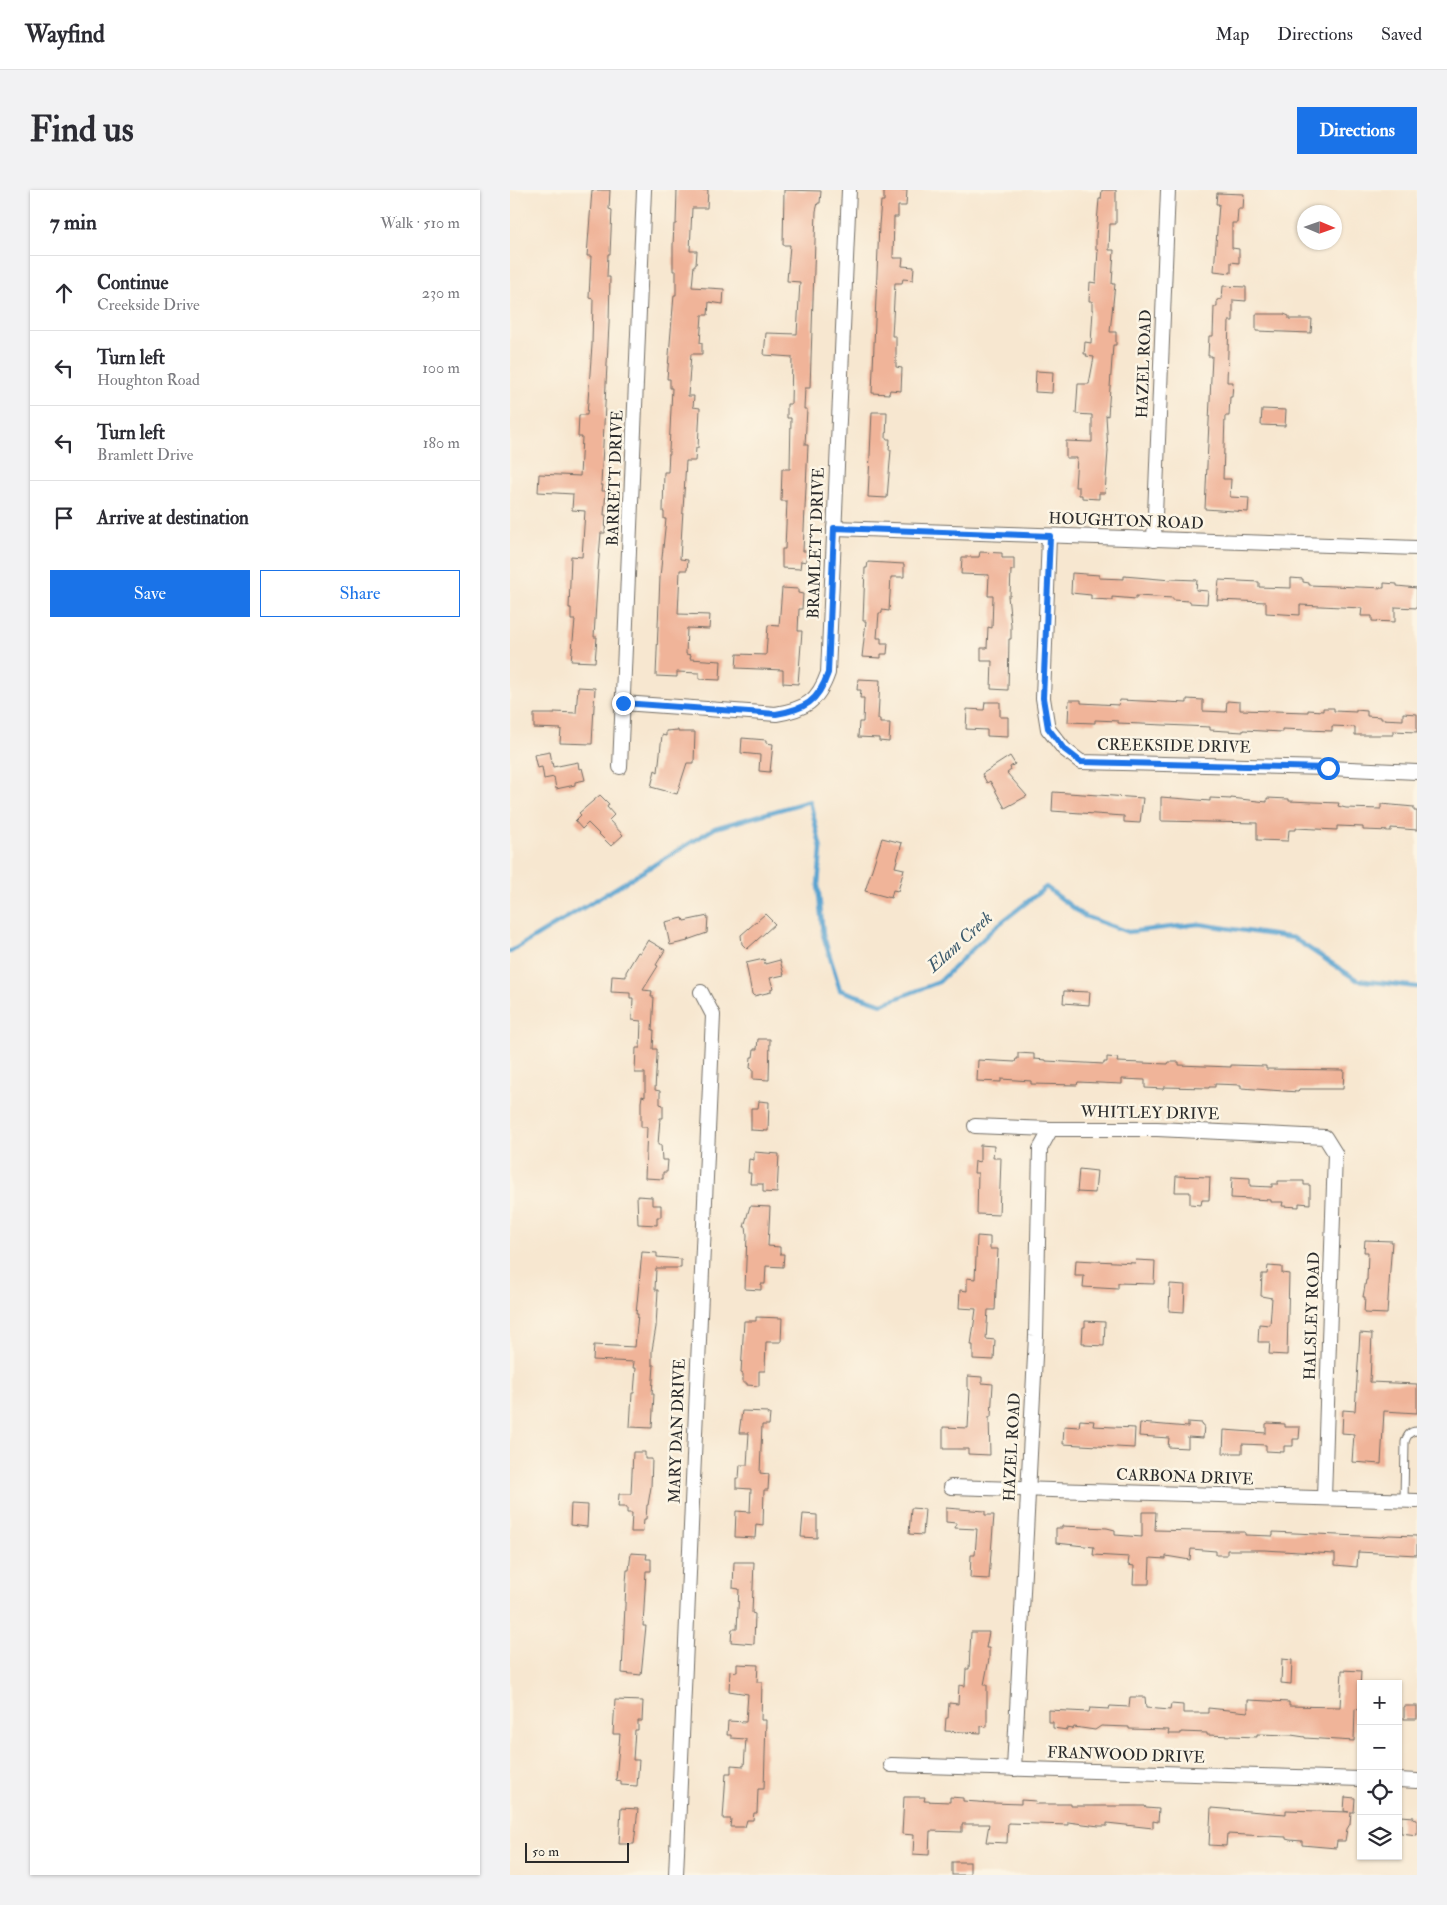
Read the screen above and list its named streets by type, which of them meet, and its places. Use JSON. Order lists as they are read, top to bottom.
{
  "streets": {
    "street": [
      "HAZEL ROAD",
      "BARRETT DRIVE",
      "HOUGHTON ROAD",
      "BRAMLETT DRIVE",
      "CREEKSIDE DRIVE",
      "WHITLEY DRIVE",
      "HALSLEY ROAD",
      "MARY DAN DRIVE",
      "CARBONA DRIVE",
      "FRANWOOD DRIVE"
    ]
  },
  "crossings": [
    ["HAZEL ROAD", "HOUGHTON ROAD"],
    ["HAZEL ROAD", "WHITLEY DRIVE"],
    ["HAZEL ROAD", "CARBONA DRIVE"],
    ["HAZEL ROAD", "FRANWOOD DRIVE"],
    ["BARRETT DRIVE", "BRAMLETT DRIVE"],
    ["HOUGHTON ROAD", "BRAMLETT DRIVE"],
    ["HOUGHTON ROAD", "CREEKSIDE DRIVE"],
    ["WHITLEY DRIVE", "HALSLEY ROAD"],
    ["HALSLEY ROAD", "CARBONA DRIVE"]
  ],
  "water": ["Elam Creek"],
  "scale_bar": "50 m",
  "north": "right",
  "page": {
    "header": "Wayfind",
    "nav": ["Map", "Directions", "Saved"],
    "buttons": [
      "Directions",
      ["Save", "Share"]
    ],
    "title": "Find us",
    "heading": ["7 min", "Walk · 510 m"],
    "list": [
      ["Continue", "Creekside Drive", "230 m"],
      ["Turn left", "Houghton Road", "100 m"],
      ["Turn left", "Bramlett Drive", "180 m"],
      "Arrive at destination"
    ],
    "map_buttons": ["+", "−"],
    "scale": "50 m"
  }
}
